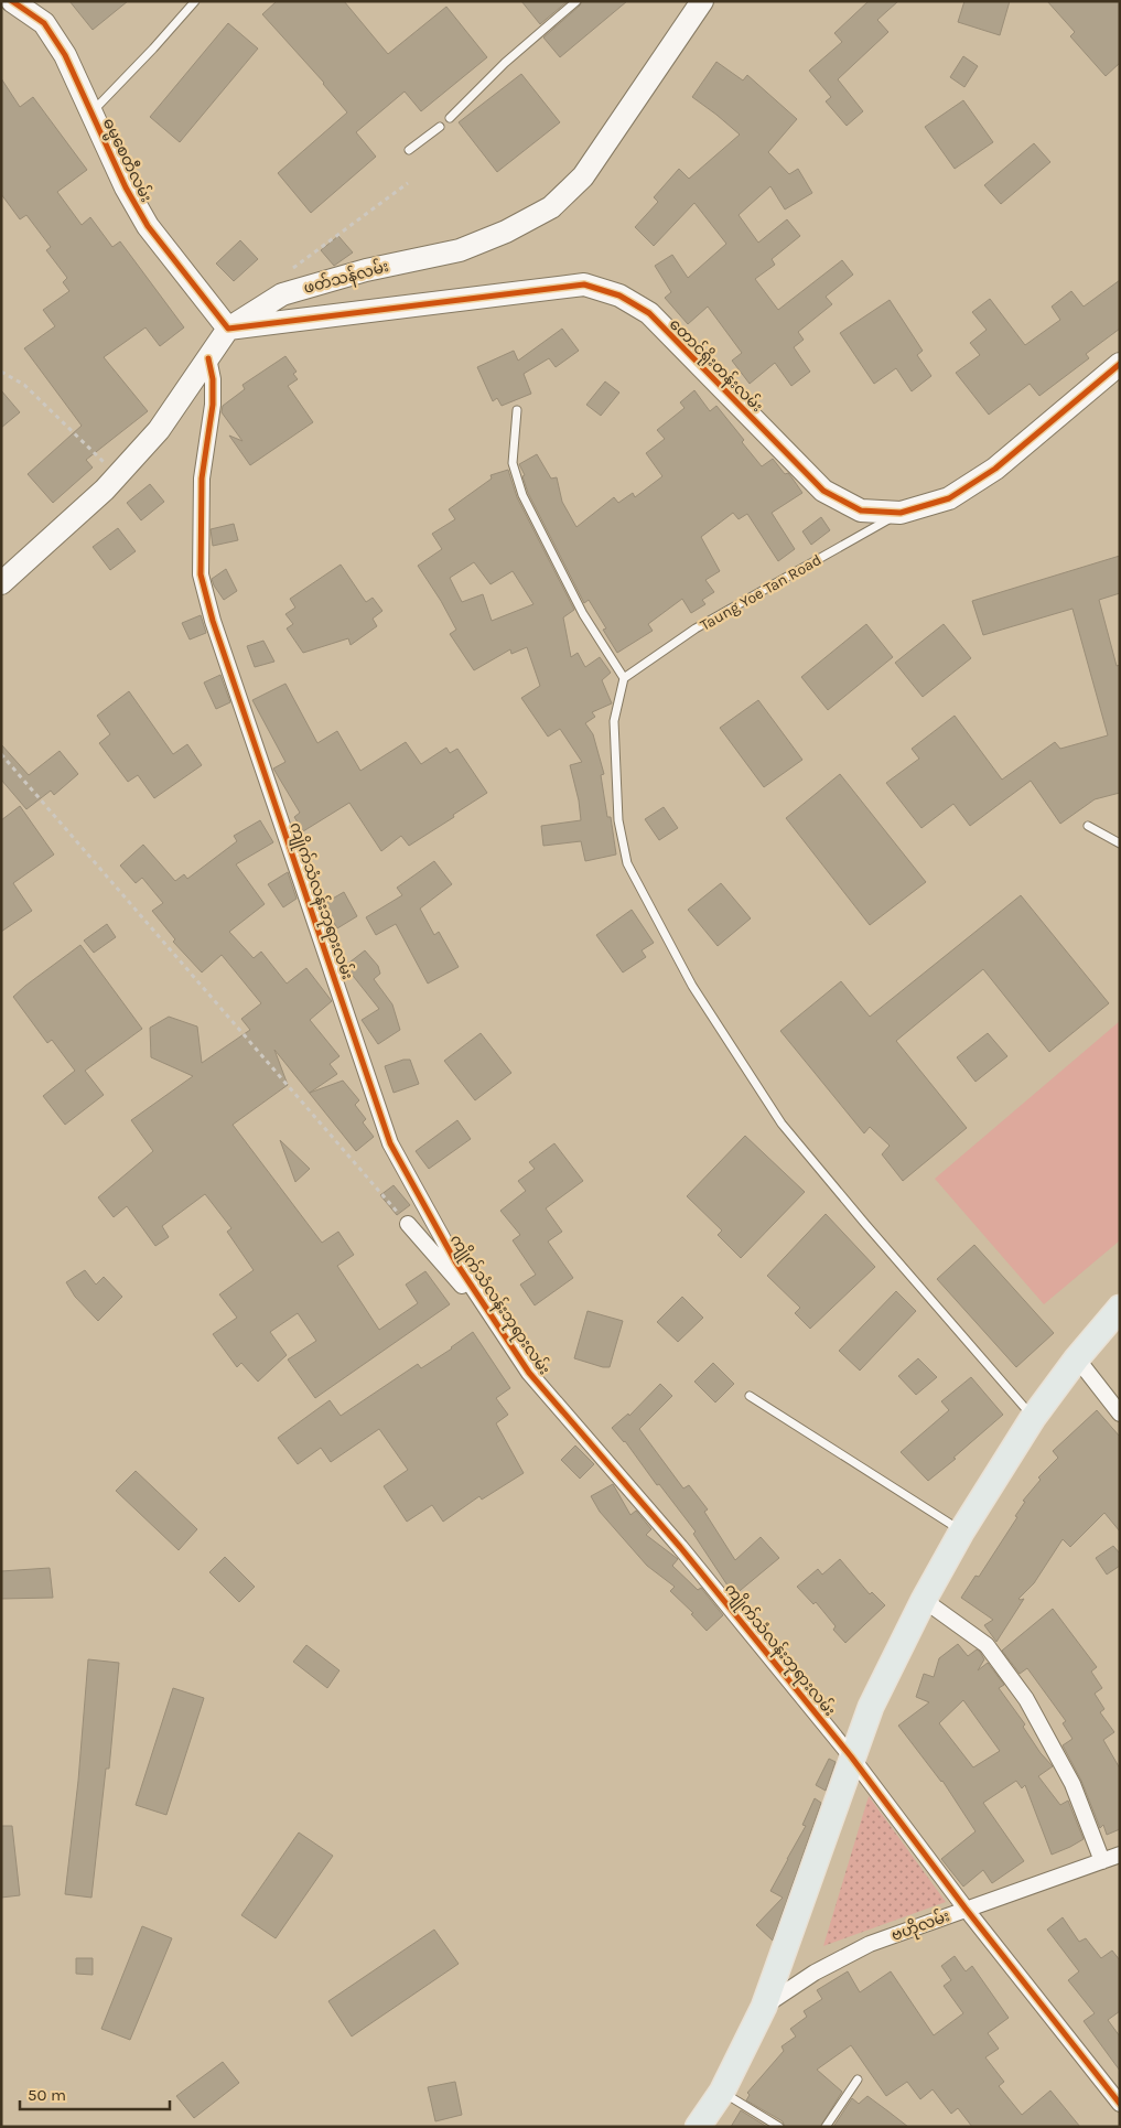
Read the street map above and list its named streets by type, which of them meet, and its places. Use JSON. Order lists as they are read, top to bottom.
{
  "streets": {
    "street": [
      "ဓမ္မစေတီလမ်း",
      "ဖတ်သန်လမ်း",
      "တောင်ရိုးတန်းလမ်း",
      "ကျိုက်သံလန်းဘုရားလမ်း",
      "ဗဟိုလမ်း"
    ],
    "lane": ["Taung Yoe Tan Road"]
  },
  "crossings": [
    ["ဓမ္မစေတီလမ်း", "ဖတ်သန်လမ်း"],
    ["ဓမ္မစေတီလမ်း", "တောင်ရိုးတန်းလမ်း"],
    ["ဖတ်သန်လမ်း", "တောင်ရိုးတန်းလမ်း"],
    ["ဖတ်သန်လမ်း", "ကျိုက်သံလန်းဘုရားလမ်း"],
    ["တောင်ရိုးတန်းလမ်း", "Taung Yoe Tan Road"],
    ["ကျိုက်သံလန်းဘုရားလမ်း", "ဗဟိုလမ်း"]
  ],
  "scale_bar": "50 m"
}
